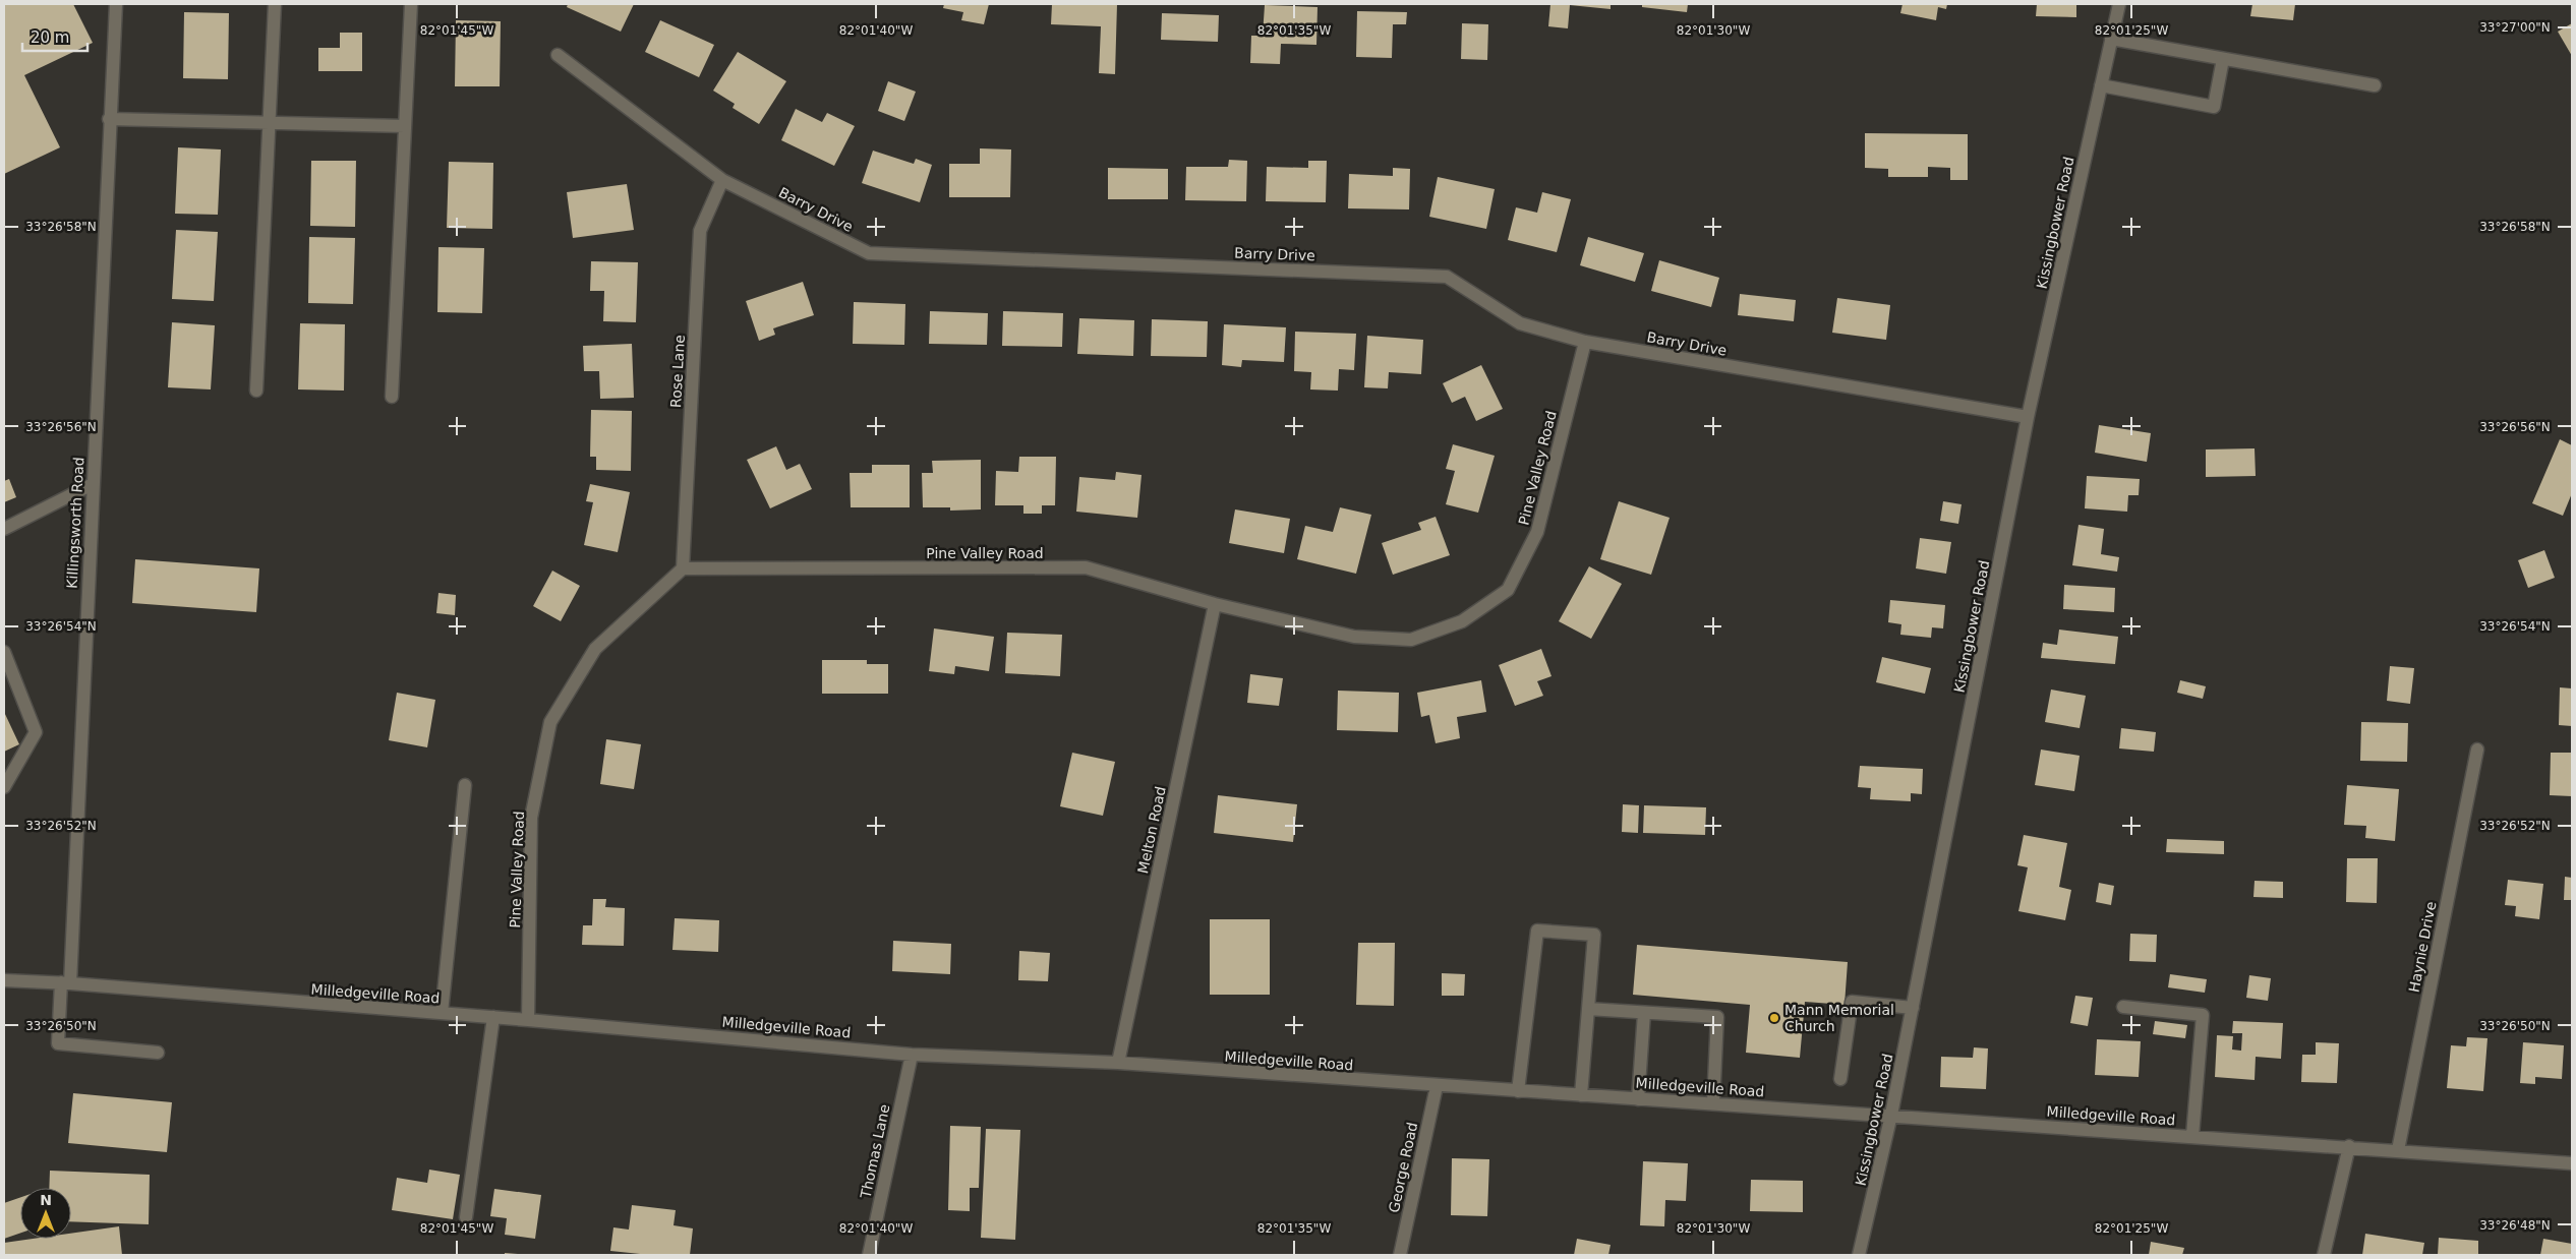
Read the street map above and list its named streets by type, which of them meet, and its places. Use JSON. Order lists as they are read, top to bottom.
{
  "streets": {
    "street": [
      "Barry Drive",
      "Kissingbower Road",
      "Rose Lane",
      "Pine Valley Road",
      "Killingsworth Road",
      "Melton Road",
      "Haynie Drive",
      "Milledgeville Road",
      "Thomas Lane",
      "George Road"
    ]
  },
  "crossings": [
    ["Barry Drive", "Kissingbower Road"],
    ["Barry Drive", "Rose Lane"],
    ["Barry Drive", "Pine Valley Road"],
    ["Kissingbower Road", "Milledgeville Road"],
    ["Rose Lane", "Pine Valley Road"],
    ["Pine Valley Road", "Melton Road"],
    ["Pine Valley Road", "Milledgeville Road"],
    ["Killingsworth Road", "Milledgeville Road"],
    ["Melton Road", "Milledgeville Road"],
    ["Haynie Drive", "Milledgeville Road"],
    ["Milledgeville Road", "Thomas Lane"],
    ["Milledgeville Road", "George Road"]
  ],
  "places": ["Mann Memorial Church"],
  "scale_bar": "20 m",
  "north": "top",
  "coordinates": [
    "33°27'00\"N",
    "82°01'45\"W",
    "82°01'40\"W",
    "82°01'35\"W",
    "82°01'30\"W",
    "82°01'25\"W",
    "33°26'58\"N",
    "33°26'56\"N",
    "33°26'54\"N",
    "33°26'52\"N",
    "33°26'50\"N",
    "33°26'48\"N"
  ]
}
